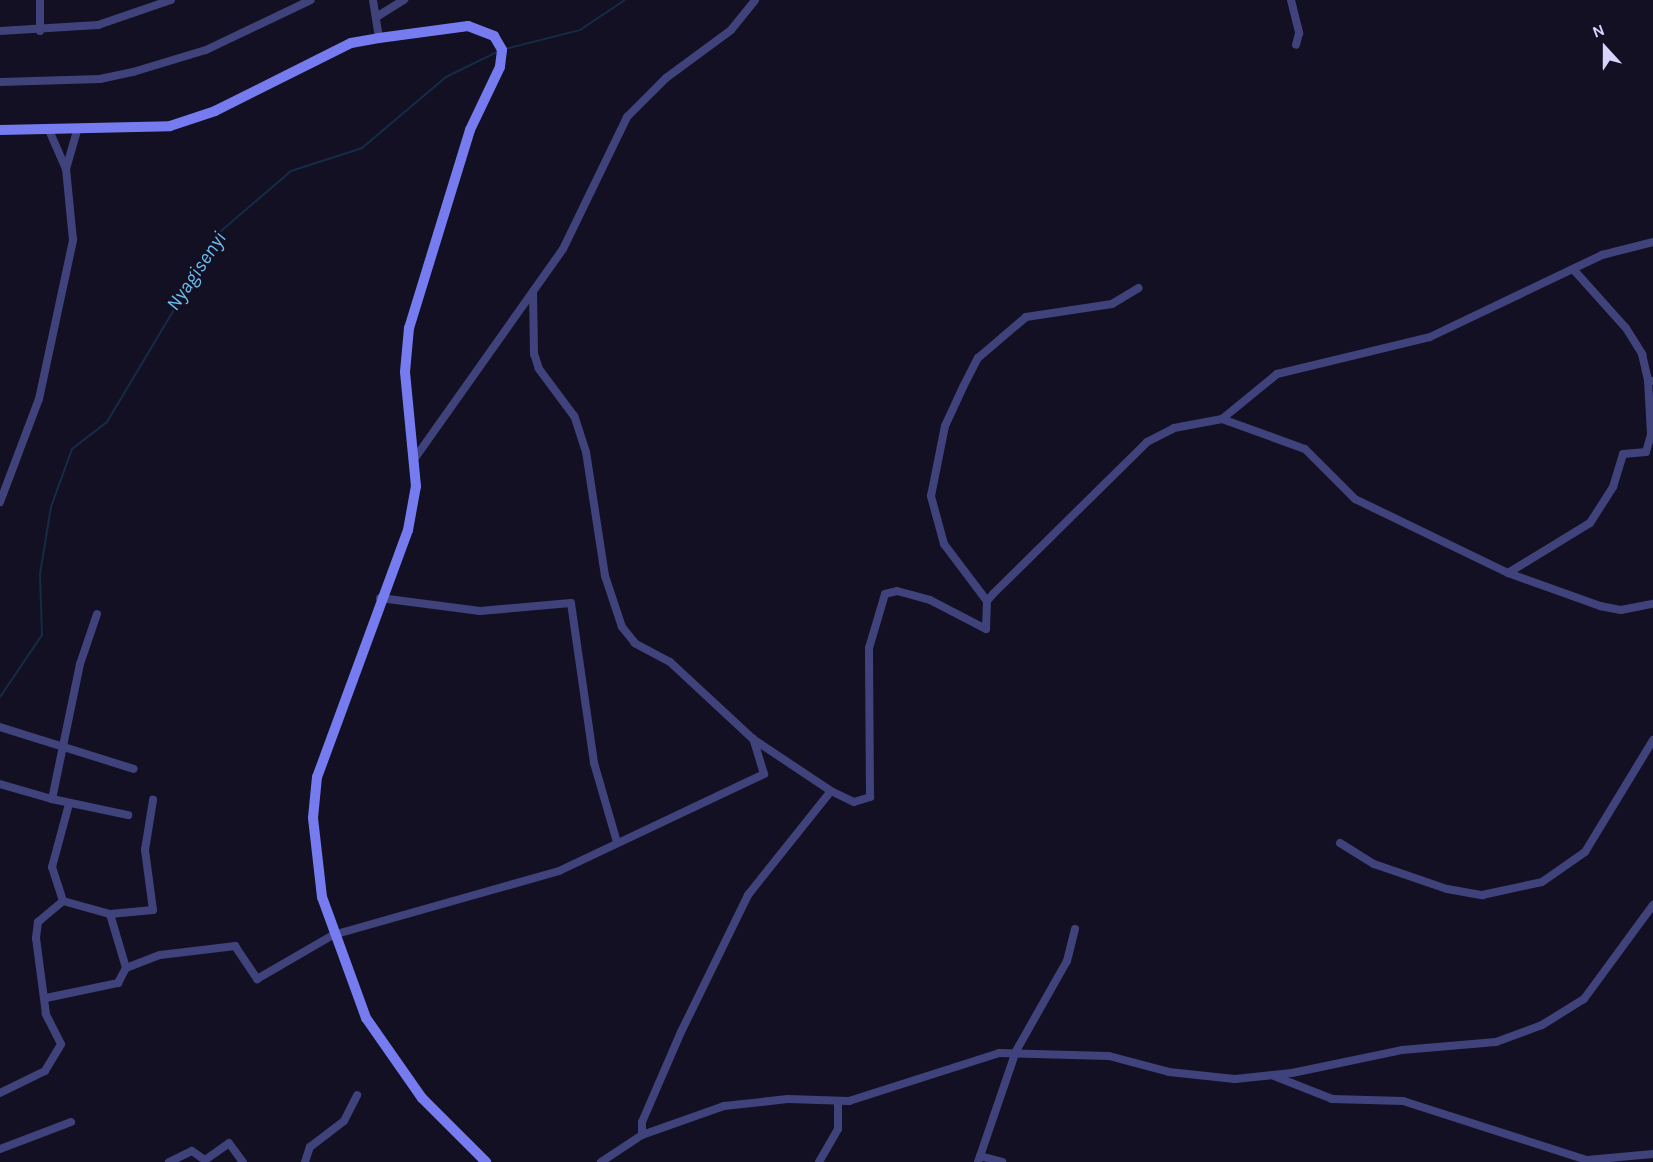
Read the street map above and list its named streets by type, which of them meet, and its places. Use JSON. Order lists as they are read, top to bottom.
{
  "water": ["Nyagisenyi"],
  "north": "top"
}
